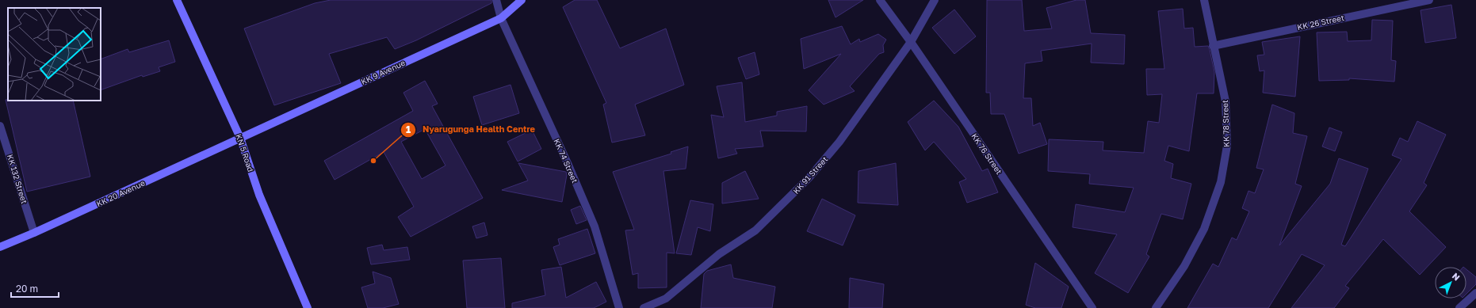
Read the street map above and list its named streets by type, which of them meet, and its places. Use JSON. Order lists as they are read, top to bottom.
{
  "streets": {
    "main road": ["KK 9 Avenue", "KN 5 Road", "KK 20 Avenue"],
    "street": [
      "KK 26 Street",
      "KK 78 Street",
      "KK 76 Street",
      "KK 74 Street",
      "KK 91 Street",
      "KK 132 Street"
    ]
  },
  "crossings": [
    ["KK 26 Street", "KK 78 Street"],
    ["KK 9 Avenue", "KN 5 Road"],
    ["KK 9 Avenue", "KK 74 Street"],
    ["KK 9 Avenue", "KK 20 Avenue"],
    ["KN 5 Road", "KK 20 Avenue"],
    ["KK 76 Street", "KK 91 Street"],
    ["KK 132 Street", "KK 20 Avenue"]
  ],
  "places": ["Nyarugunga Health Centre"],
  "scale_bar": "20 m",
  "north": "top right"
}
